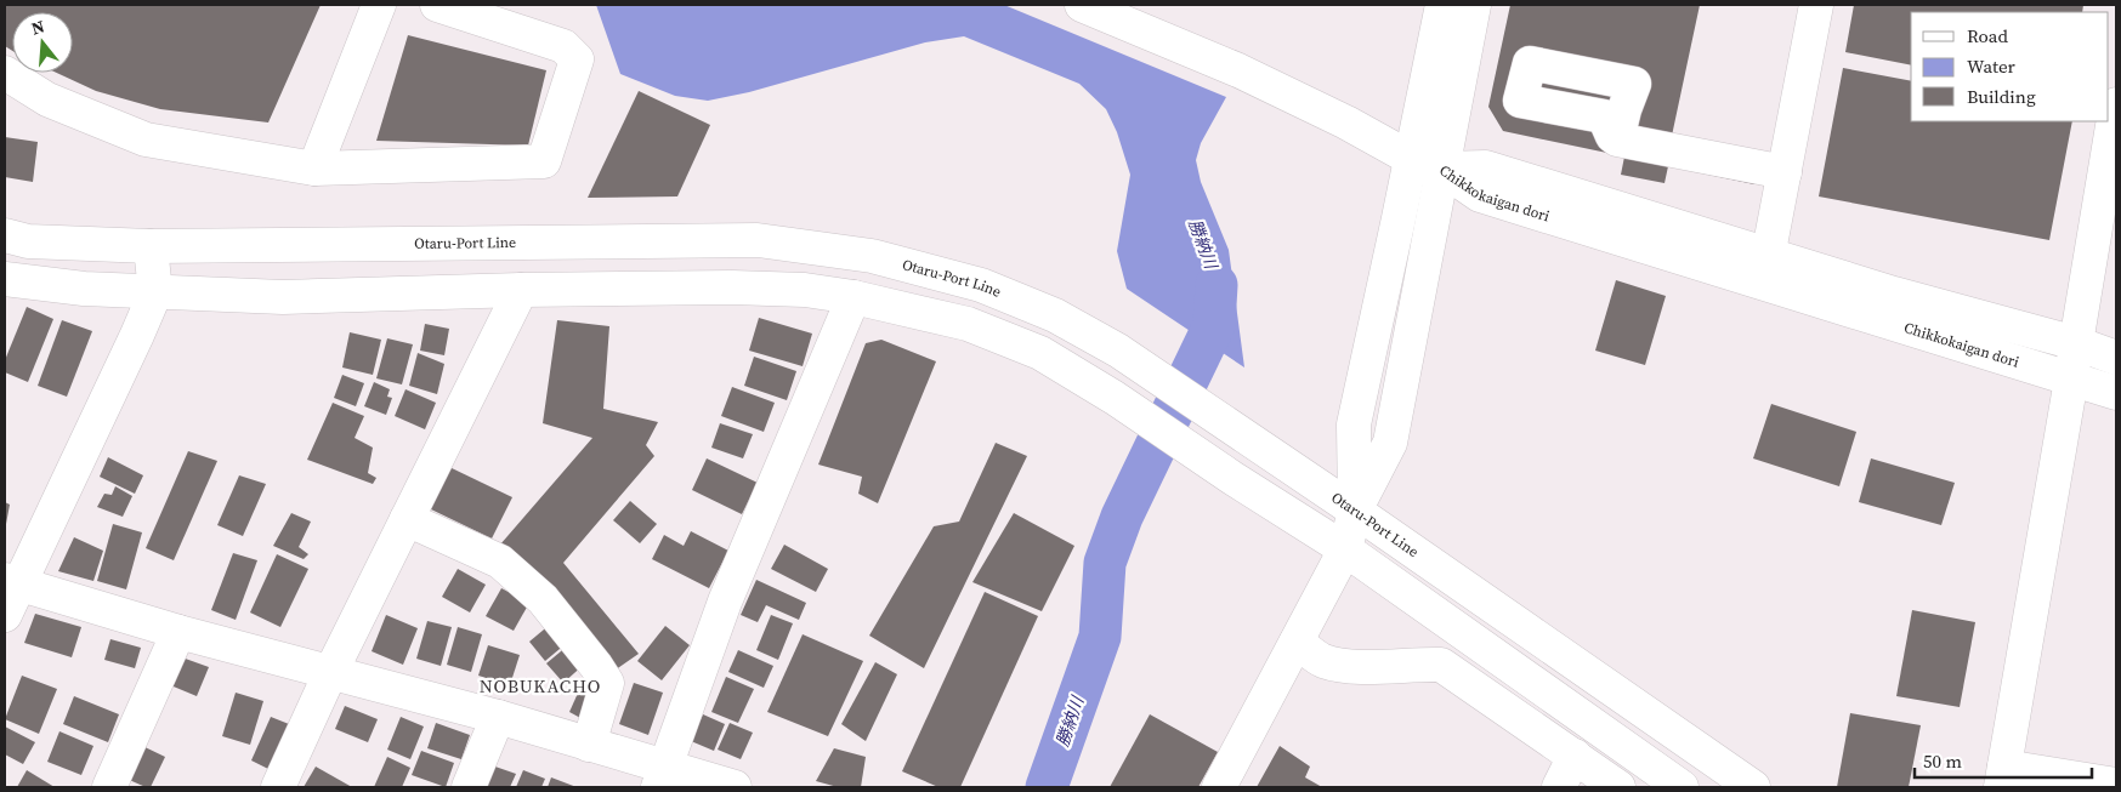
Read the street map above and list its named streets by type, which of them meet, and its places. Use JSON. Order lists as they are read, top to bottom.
{
  "streets": {
    "street": ["Chikkokaigan dori", "Otaru-Port Line"]
  },
  "districts": ["NOBUKACHO"],
  "water": ["勝納川"],
  "legend": ["Road", "Water", "Building"],
  "scale_bar": "50 m",
  "north": "top"
}
